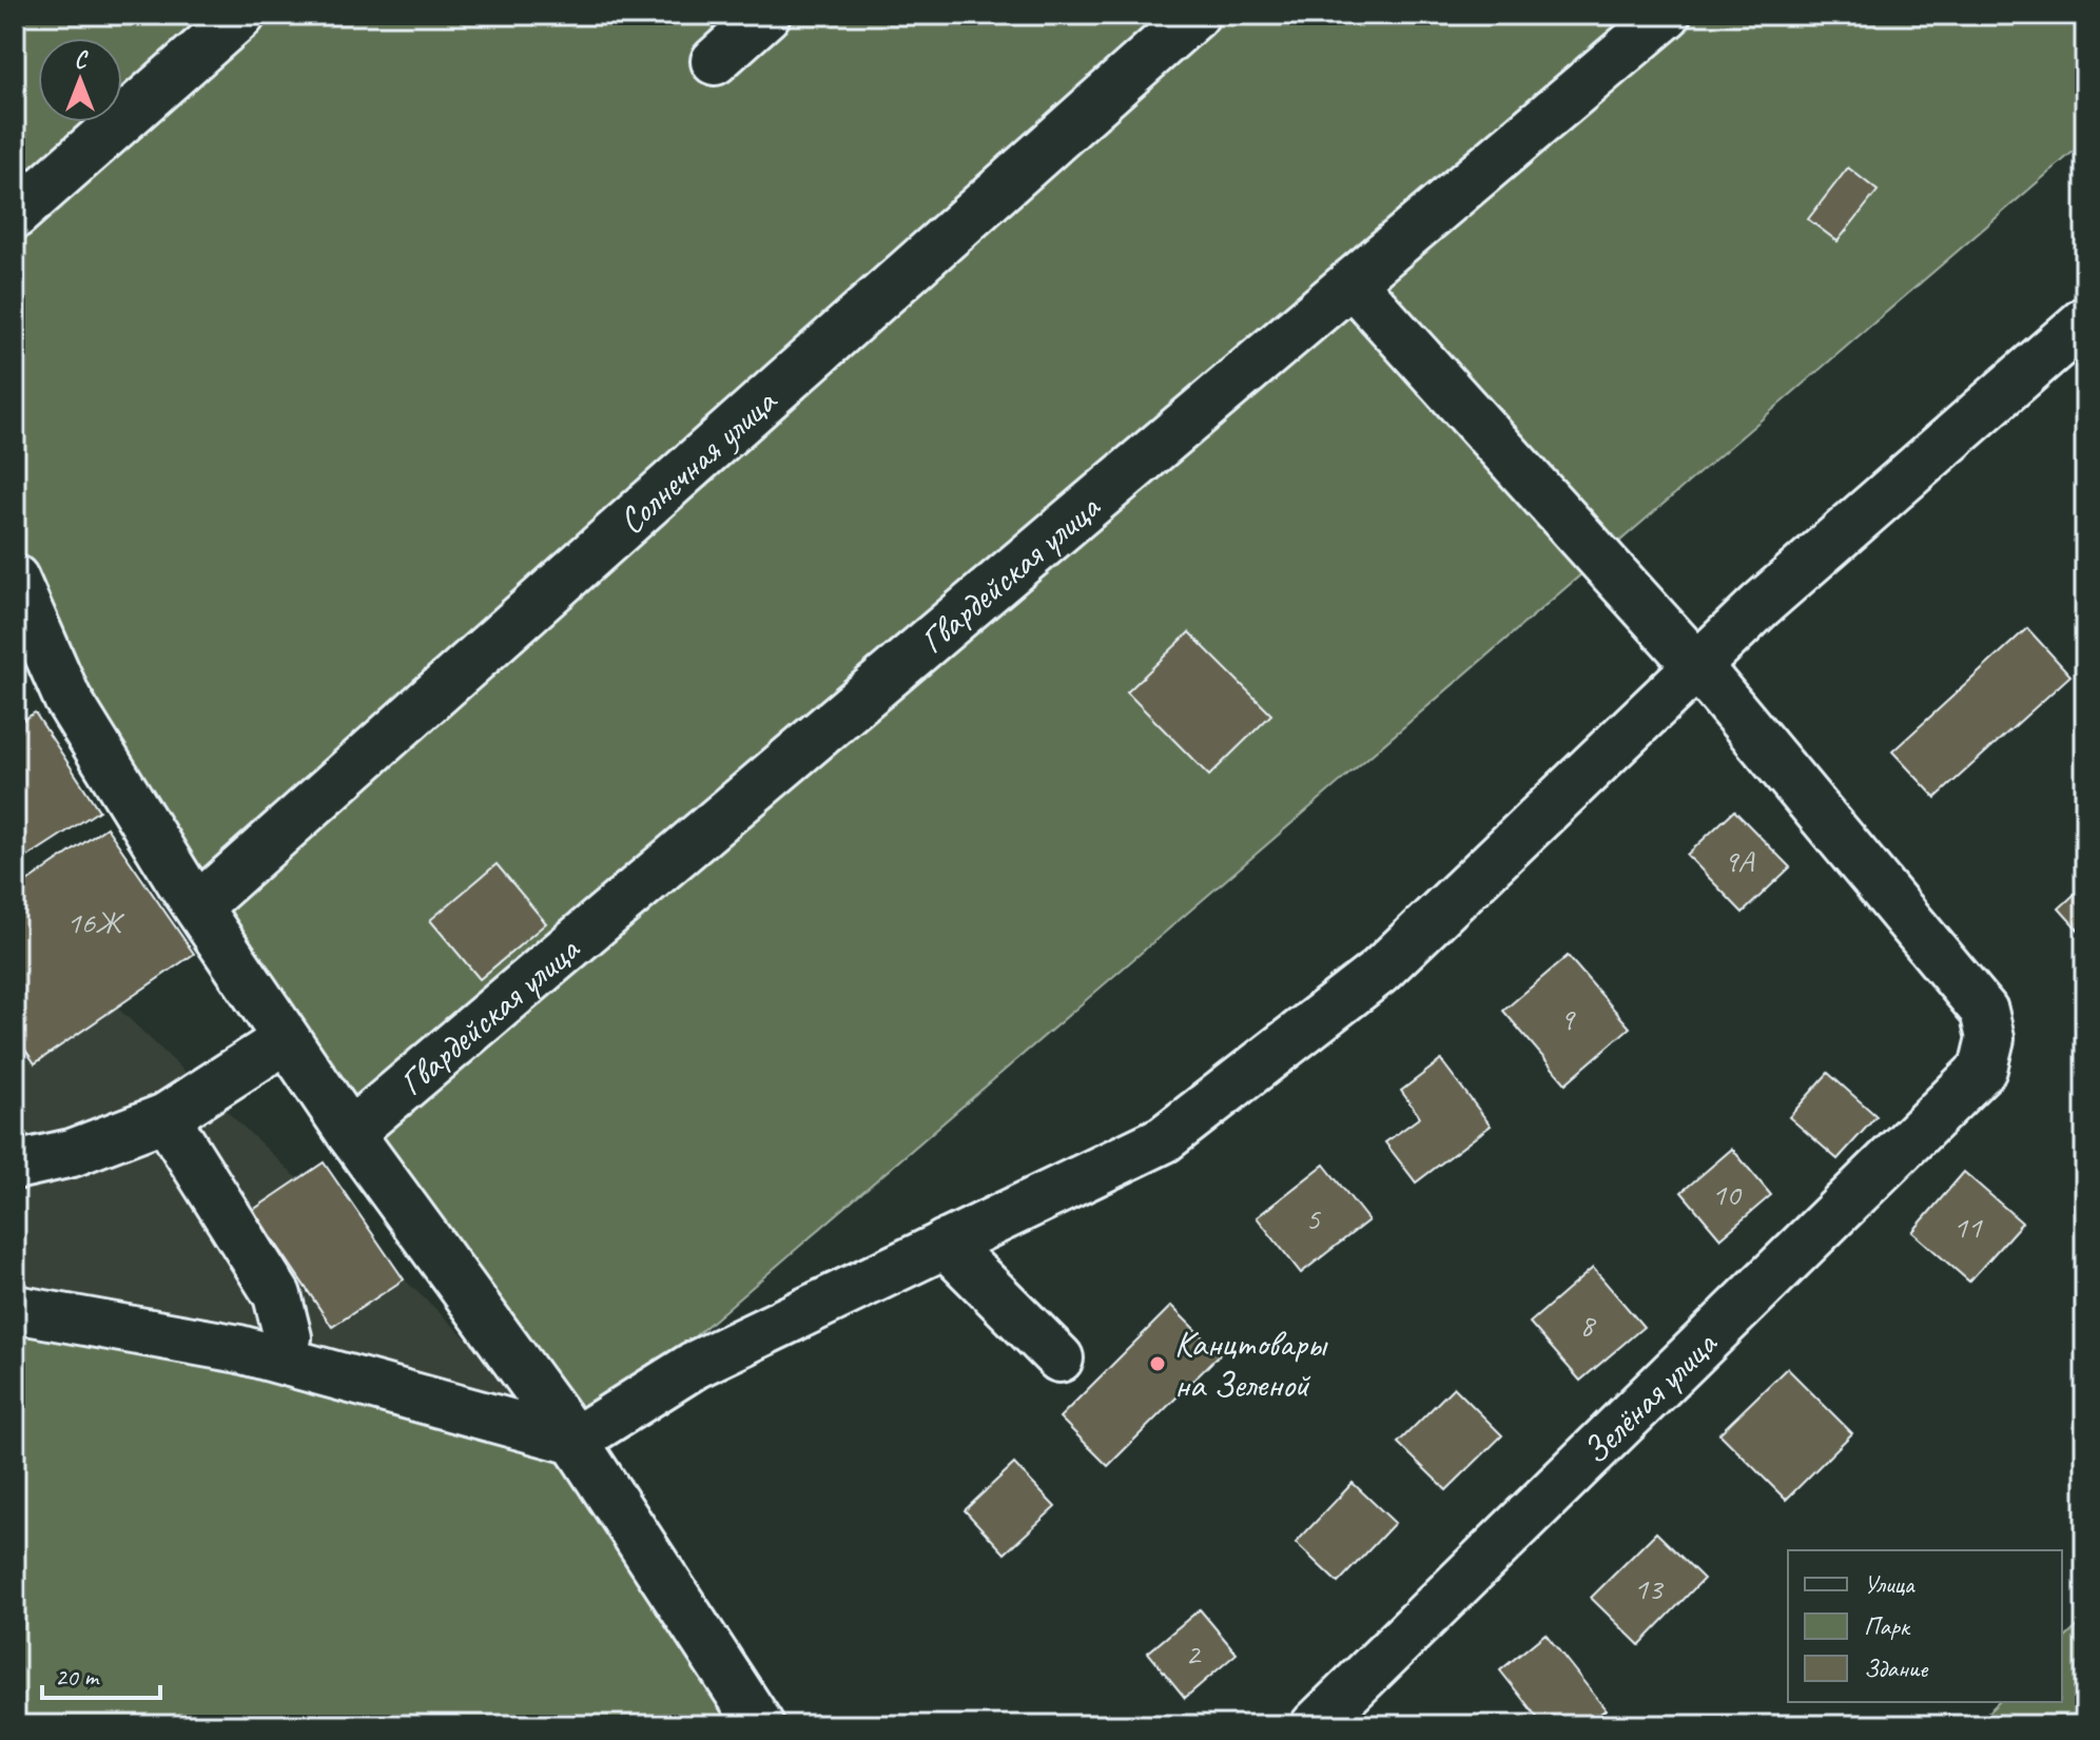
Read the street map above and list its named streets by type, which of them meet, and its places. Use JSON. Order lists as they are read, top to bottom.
{
  "streets": {
    "street": ["Солнечная улица", "Гвардейская улица", "Зелёная улица"]
  },
  "places": ["Канцтовары на Зеленой"],
  "house_numbers": [
    "9А",
    "16Ж",
    "9",
    "10",
    "5",
    "11",
    "8",
    "13",
    "2"
  ],
  "legend": ["Улица", "Парк", "Здание"],
  "scale_bar": "20 m",
  "north": "top"
}
